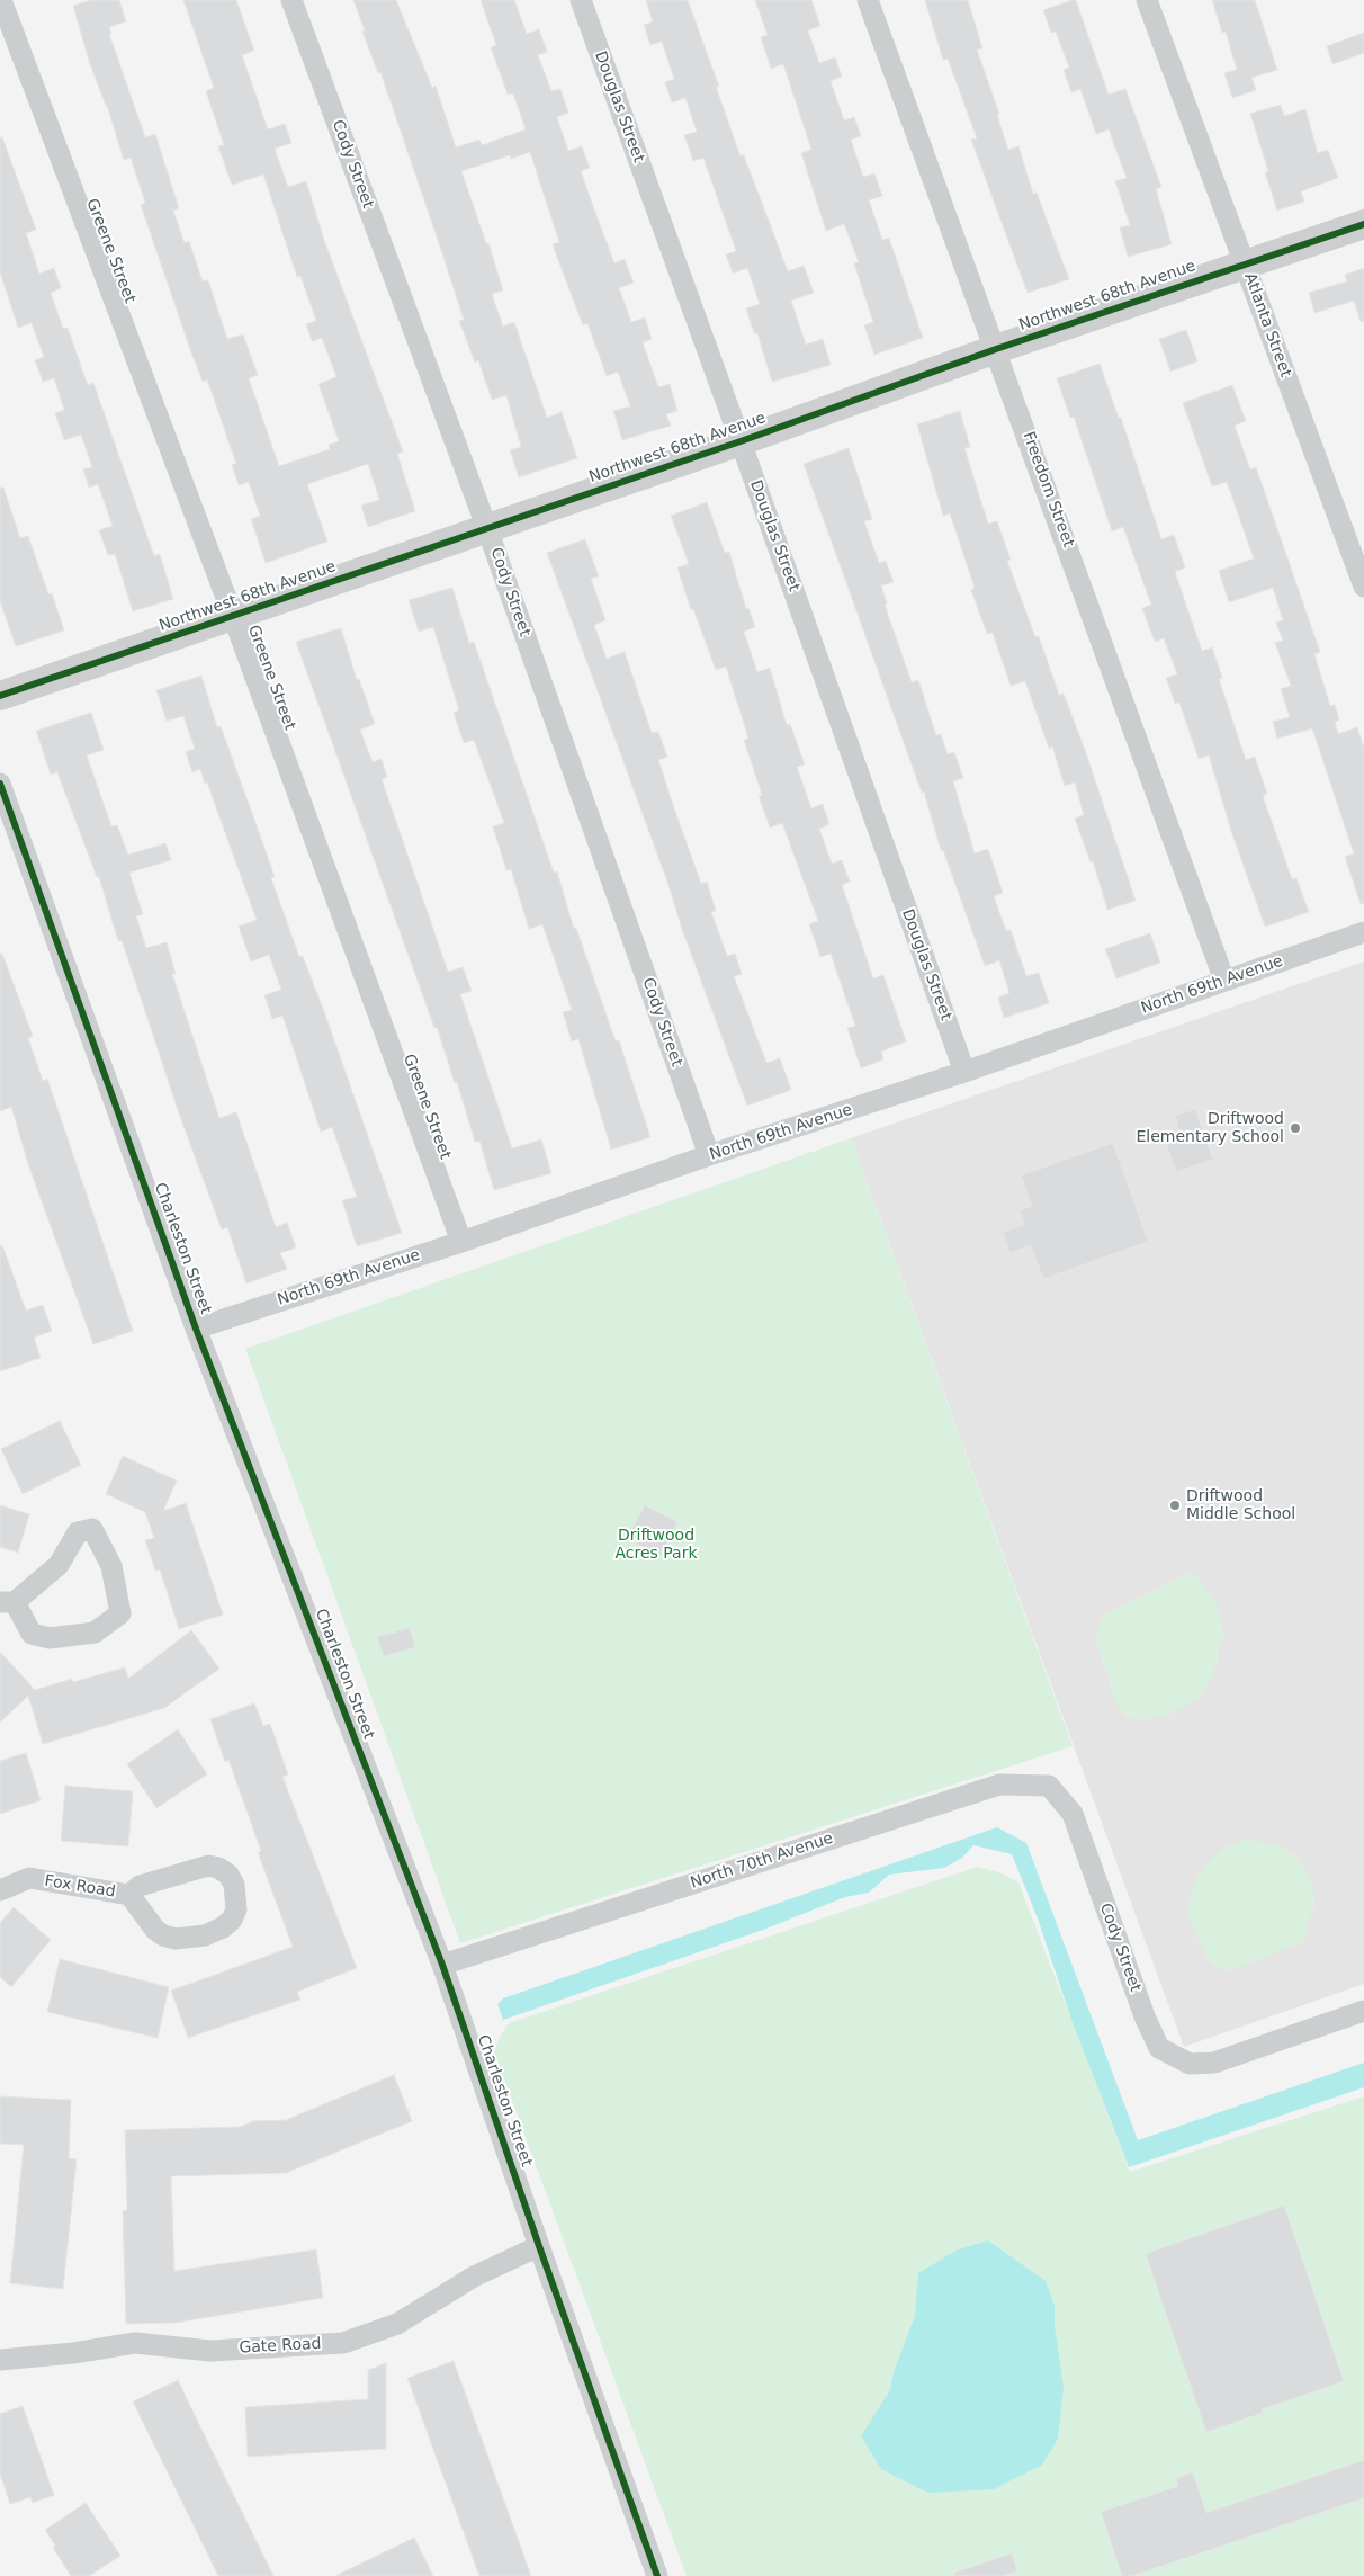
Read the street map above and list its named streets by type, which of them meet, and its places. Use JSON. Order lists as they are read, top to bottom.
{
  "streets": {
    "street": [
      "Douglas Street",
      "Cody Street",
      "Greene Street",
      "Northwest 68th Avenue",
      "Atlanta Street",
      "Freedom Street",
      "North 69th Avenue",
      "Charleston Street",
      "North 70th Avenue",
      "Fox Road",
      "Gate Road"
    ]
  },
  "crossings": [
    ["Douglas Street", "Northwest 68th Avenue"],
    ["Douglas Street", "North 69th Avenue"],
    ["Cody Street", "Northwest 68th Avenue"],
    ["Cody Street", "North 69th Avenue"],
    ["Cody Street", "North 70th Avenue"],
    ["Greene Street", "Northwest 68th Avenue"],
    ["Greene Street", "North 69th Avenue"],
    ["Northwest 68th Avenue", "Atlanta Street"],
    ["Northwest 68th Avenue", "Freedom Street"],
    ["Freedom Street", "North 69th Avenue"],
    ["North 69th Avenue", "Charleston Street"],
    ["Charleston Street", "North 70th Avenue"],
    ["Charleston Street", "Gate Road"]
  ],
  "parks": ["Driftwood Acres Park"],
  "places": ["Driftwood Elementary School", "Driftwood Middle School"]
}
